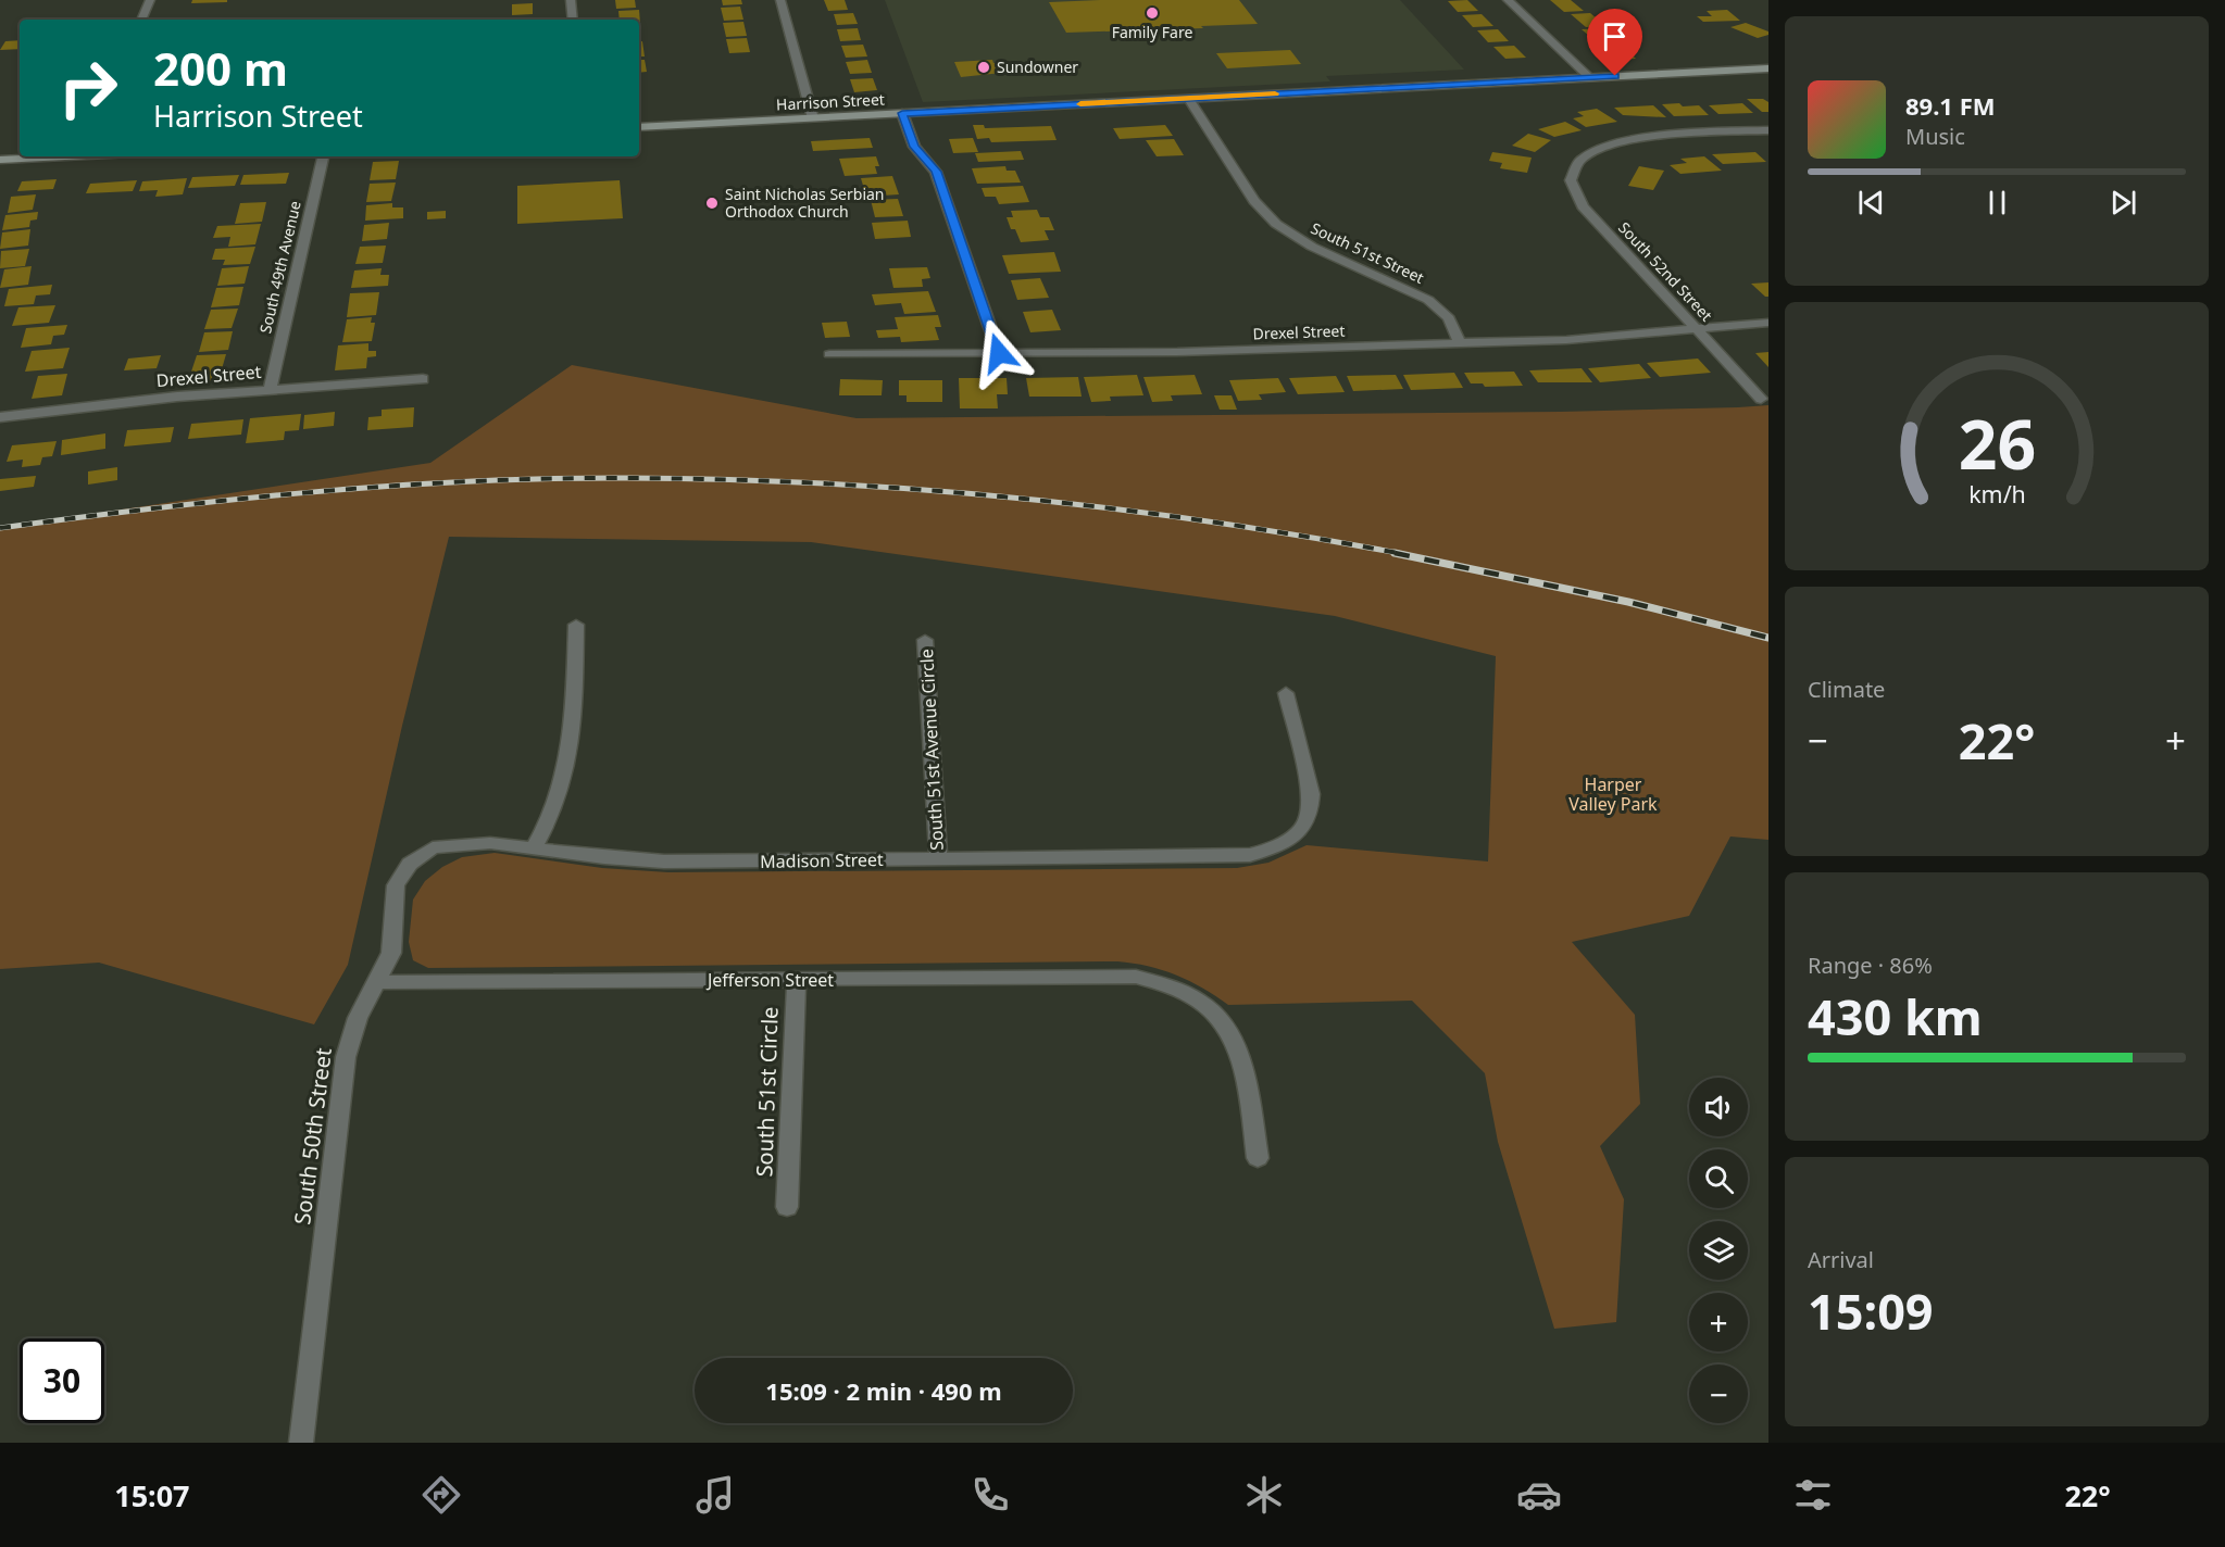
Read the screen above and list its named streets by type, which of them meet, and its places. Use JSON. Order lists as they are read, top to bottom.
{
  "streets": {
    "main road": ["Harrison Street"],
    "street": [
      "South 51st Street",
      "South 49th Avenue",
      "South 52nd Street",
      "Drexel Street",
      "South 51st Avenue Circle",
      "Madison Street",
      "Jefferson Street",
      "South 51st Circle",
      "South 50th Street"
    ]
  },
  "crossings": [
    ["Harrison Street", "South 51st Street"],
    ["South 51st Street", "Drexel Street"],
    ["South 49th Avenue", "Drexel Street"],
    ["South 52nd Street", "Drexel Street"],
    ["South 51st Avenue Circle", "Madison Street"],
    ["Madison Street", "South 50th Street"],
    ["Jefferson Street", "South 51st Circle"],
    ["Jefferson Street", "South 50th Street"]
  ],
  "parks": ["Harper Valley Park"],
  "places": ["Family Fare", "Sundowner", "Saint Nicholas Serbian Orthodox Church"],
  "page": {
    "turn": ["200 m", "Harrison Street"],
    "song": ["89.1 FM", "Music"],
    "tile": [
      "Climate",
      ["Range · 86%", "430 km"],
      ["Arrival", "15:09"]
    ],
    "heat": ["−", "22°", "+"],
    "map_buttons": ["+", "−"],
    "limit": "30",
    "trip": "15:09 · 2 min · 490 m",
    "tabs": ["15:07", "22°"],
    "gauge": ["26", "km/h"]
  }
}
